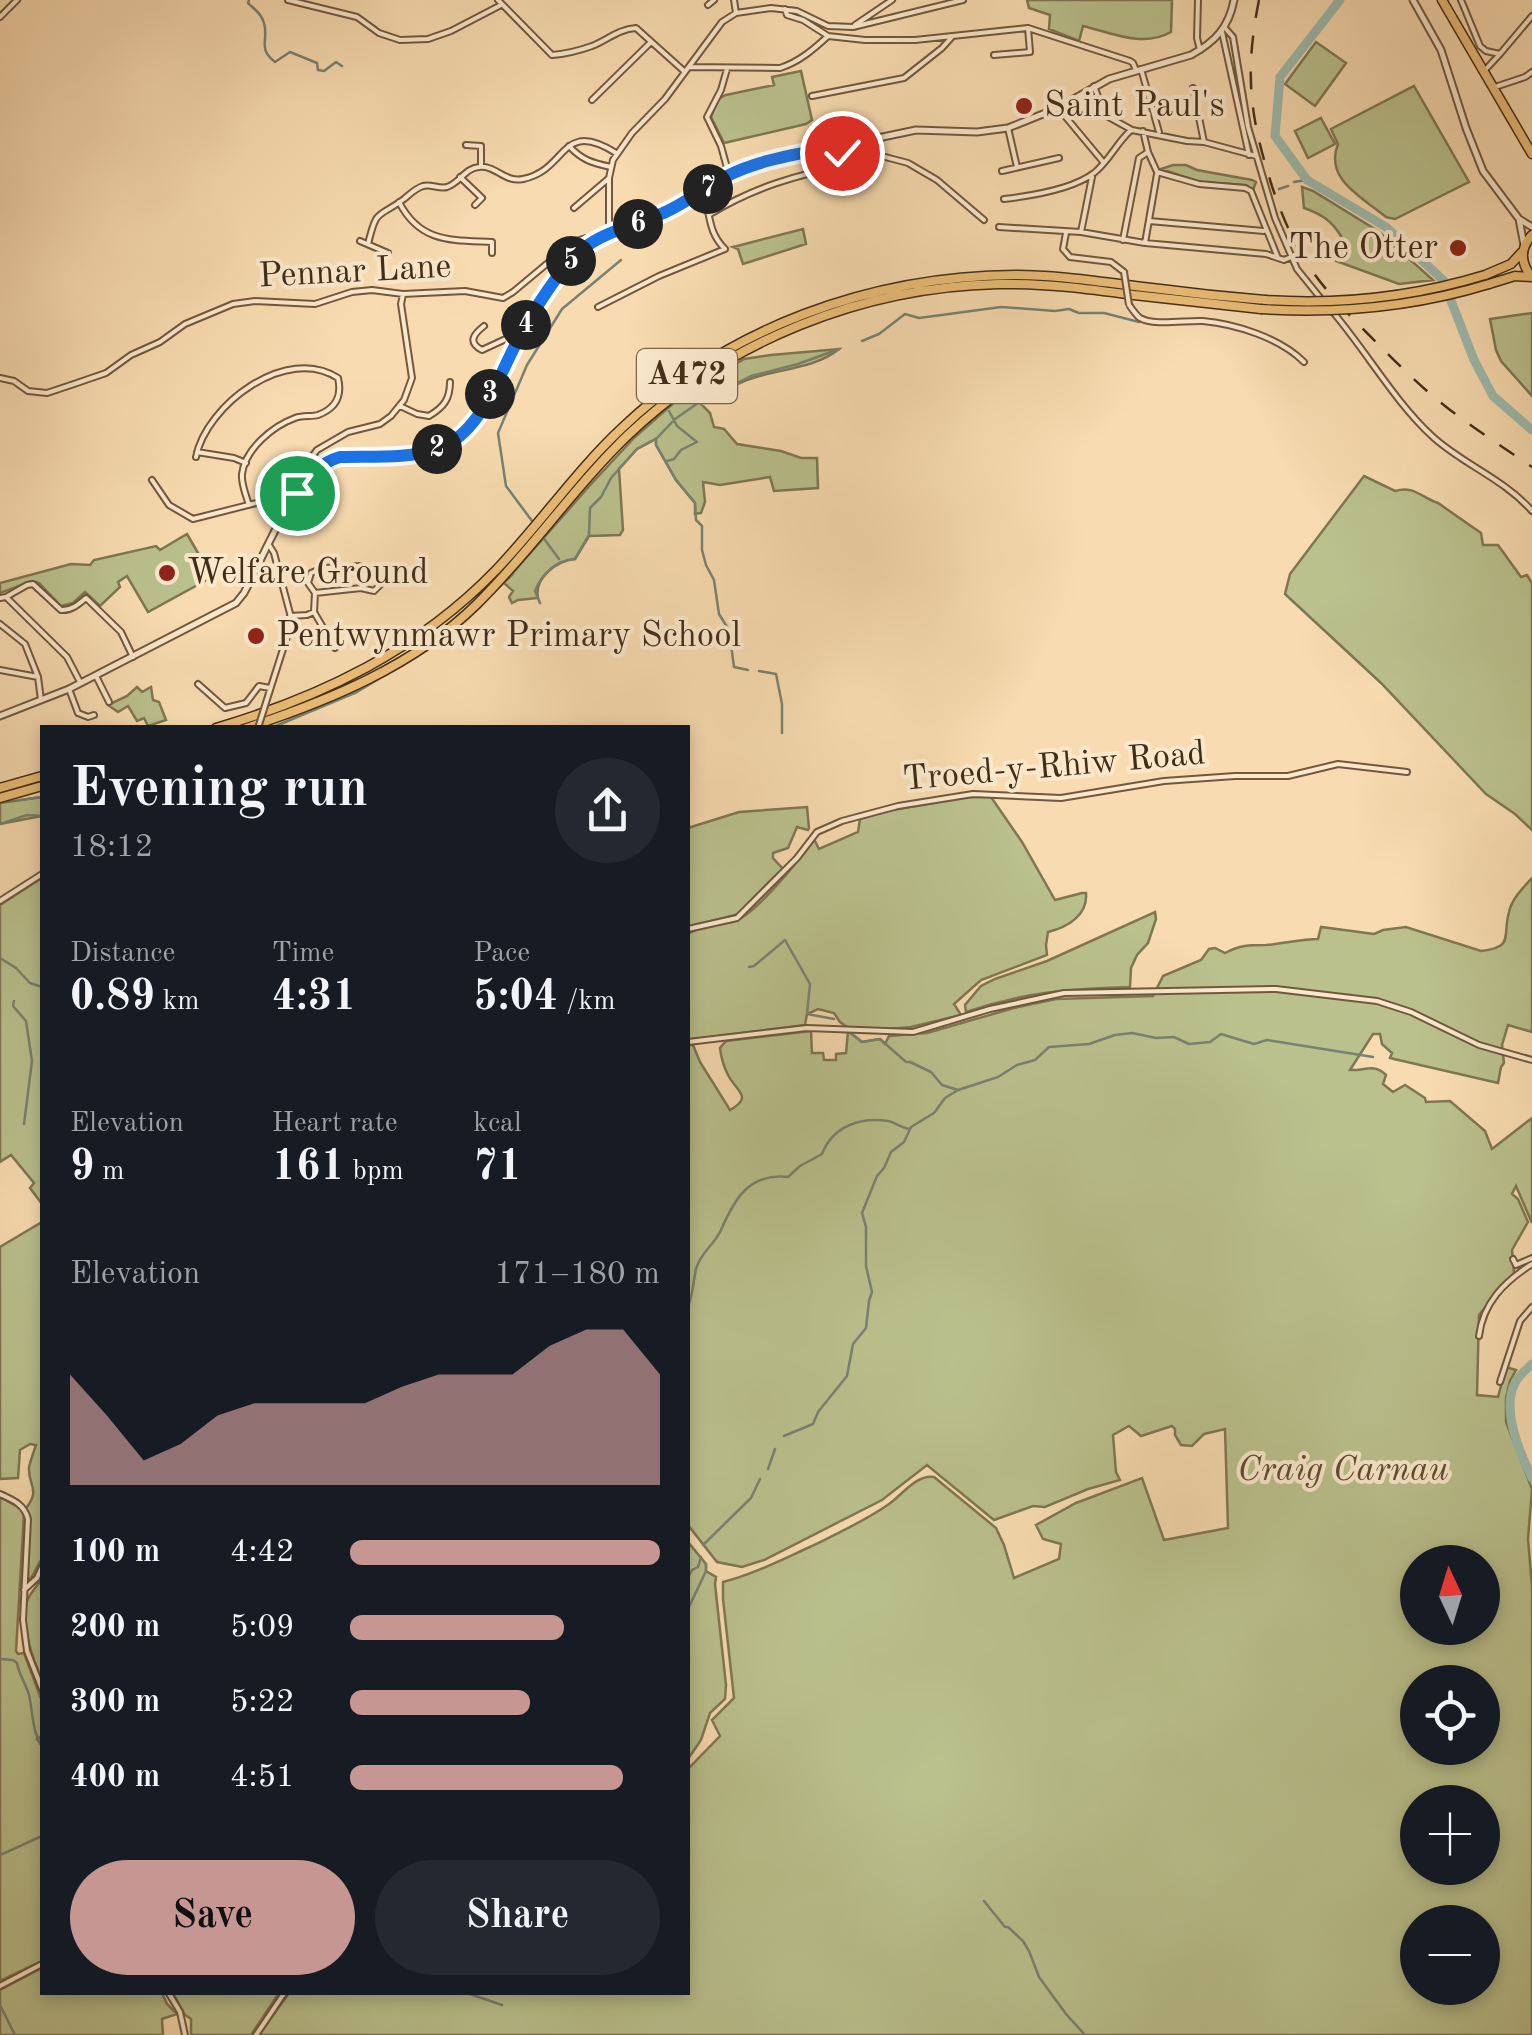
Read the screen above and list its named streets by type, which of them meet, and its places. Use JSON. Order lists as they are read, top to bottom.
{
  "streets": {
    "main road": ["A472"],
    "street": ["Pennar Lane", "Troed-y-Rhiw Road"]
  },
  "parks": ["Craig Carnau"],
  "places": [
    "Saint Paul's",
    "The Otter",
    "Welfare Ground",
    "Pentwynmawr Primary School"
  ],
  "north": "top",
  "page": {
    "pins": [
      "7",
      "6",
      "5",
      "4",
      "3",
      "2"
    ],
    "heading": ["Evening run", "18:12"],
    "stats": [
      ["Distance", "0.89 km"],
      ["Time", "4:31"],
      ["Pace", "5:04 /km"],
      ["Elevation", "9 m"],
      ["Heart rate", "161 bpm"],
      ["kcal", "71"]
    ],
    "chart": ["Elevation", "171–180 m"],
    "list": [
      {
        "name": "100 m",
        "note": "4:42"
      },
      {
        "name": "200 m",
        "note": "5:09"
      },
      {
        "name": "300 m",
        "note": "5:22"
      },
      {
        "name": "400 m",
        "note": "4:51"
      }
    ],
    "map_buttons": ["+", "−"],
    "buttons": ["Save", "Share"]
  }
}
